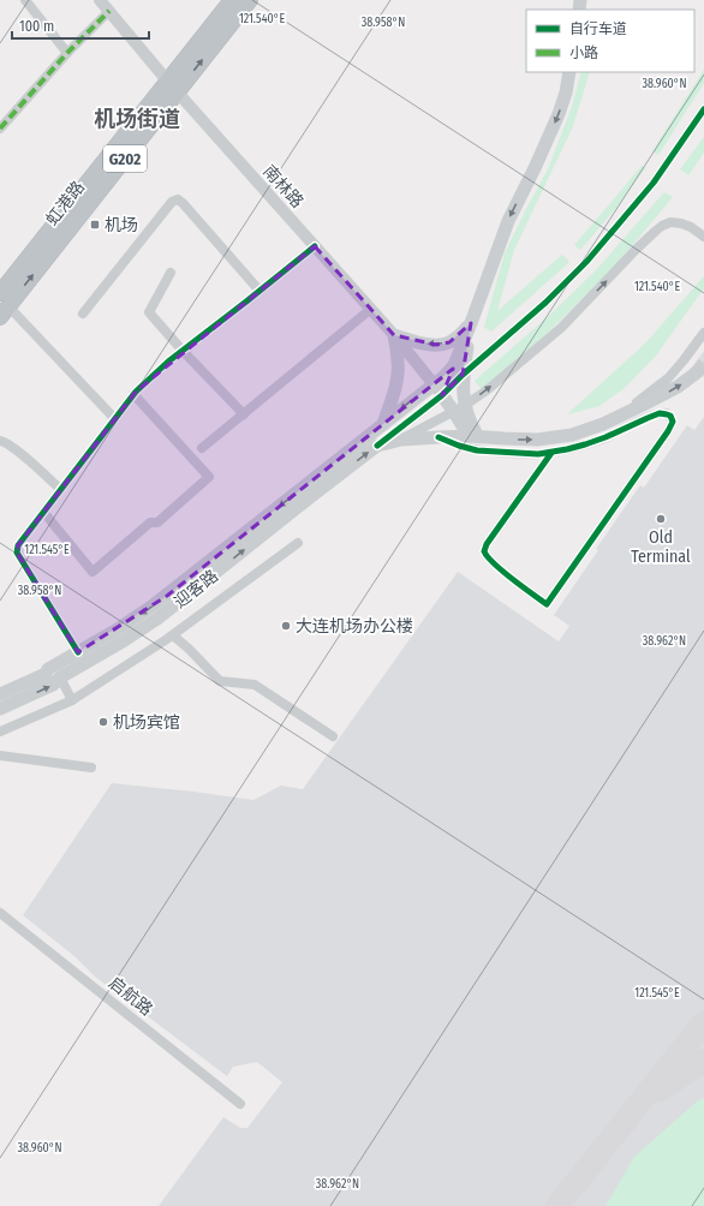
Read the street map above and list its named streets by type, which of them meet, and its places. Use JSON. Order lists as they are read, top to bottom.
{
  "streets": {
    "highway": ["G202", "虹港路"],
    "main road": ["迎客路"],
    "street": ["南林路", "启航路"]
  },
  "crossings": [
    ["南林路", "虹港路"],
    ["南林路", "迎客路"]
  ],
  "districts": ["机场街道"],
  "places": {
    "transit": ["机场"],
    "other": ["Old Terminal", "大连机场办公楼", "机场宾馆"]
  },
  "legend": ["自行车道", "小路"],
  "scale_bar": "100 m",
  "coordinates": [
    "121.540°E",
    "38.958°N",
    "38.960°N",
    "121.545°E",
    "38.962°N"
  ]
}
